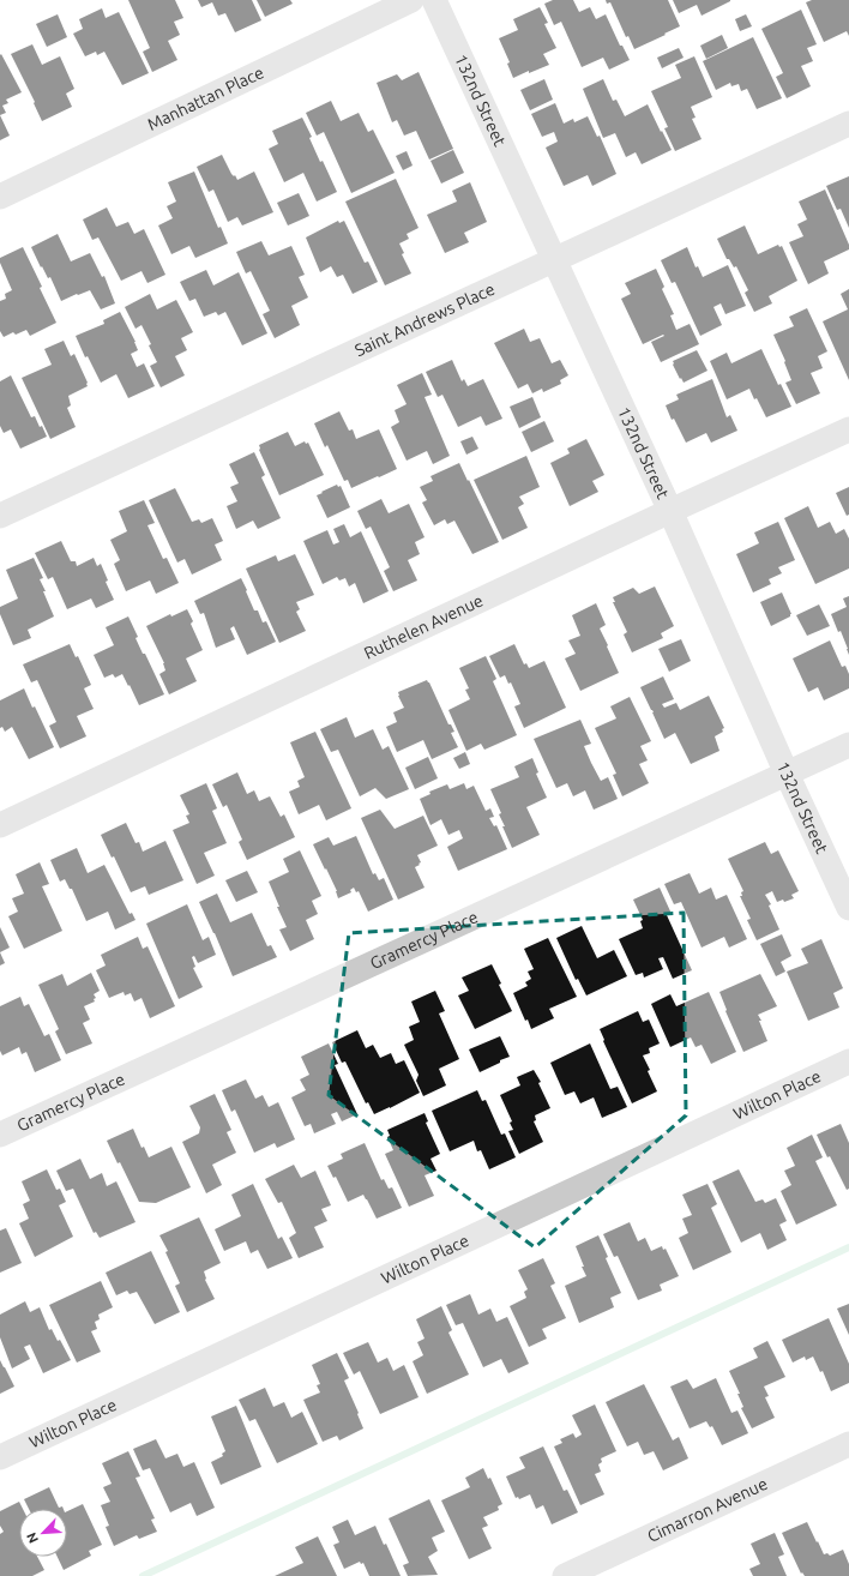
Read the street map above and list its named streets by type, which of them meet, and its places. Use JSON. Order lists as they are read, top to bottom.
{
  "streets": {
    "street": [
      "Manhattan Place",
      "132nd Street",
      "Saint Andrews Place",
      "Ruthelen Avenue",
      "Gramercy Place",
      "Wilton Place",
      "Cimarron Avenue"
    ]
  },
  "crossings": [
    ["132nd Street", "Saint Andrews Place"],
    ["132nd Street", "Ruthelen Avenue"],
    ["132nd Street", "Gramercy Place"]
  ],
  "north": "bottom left"
}
